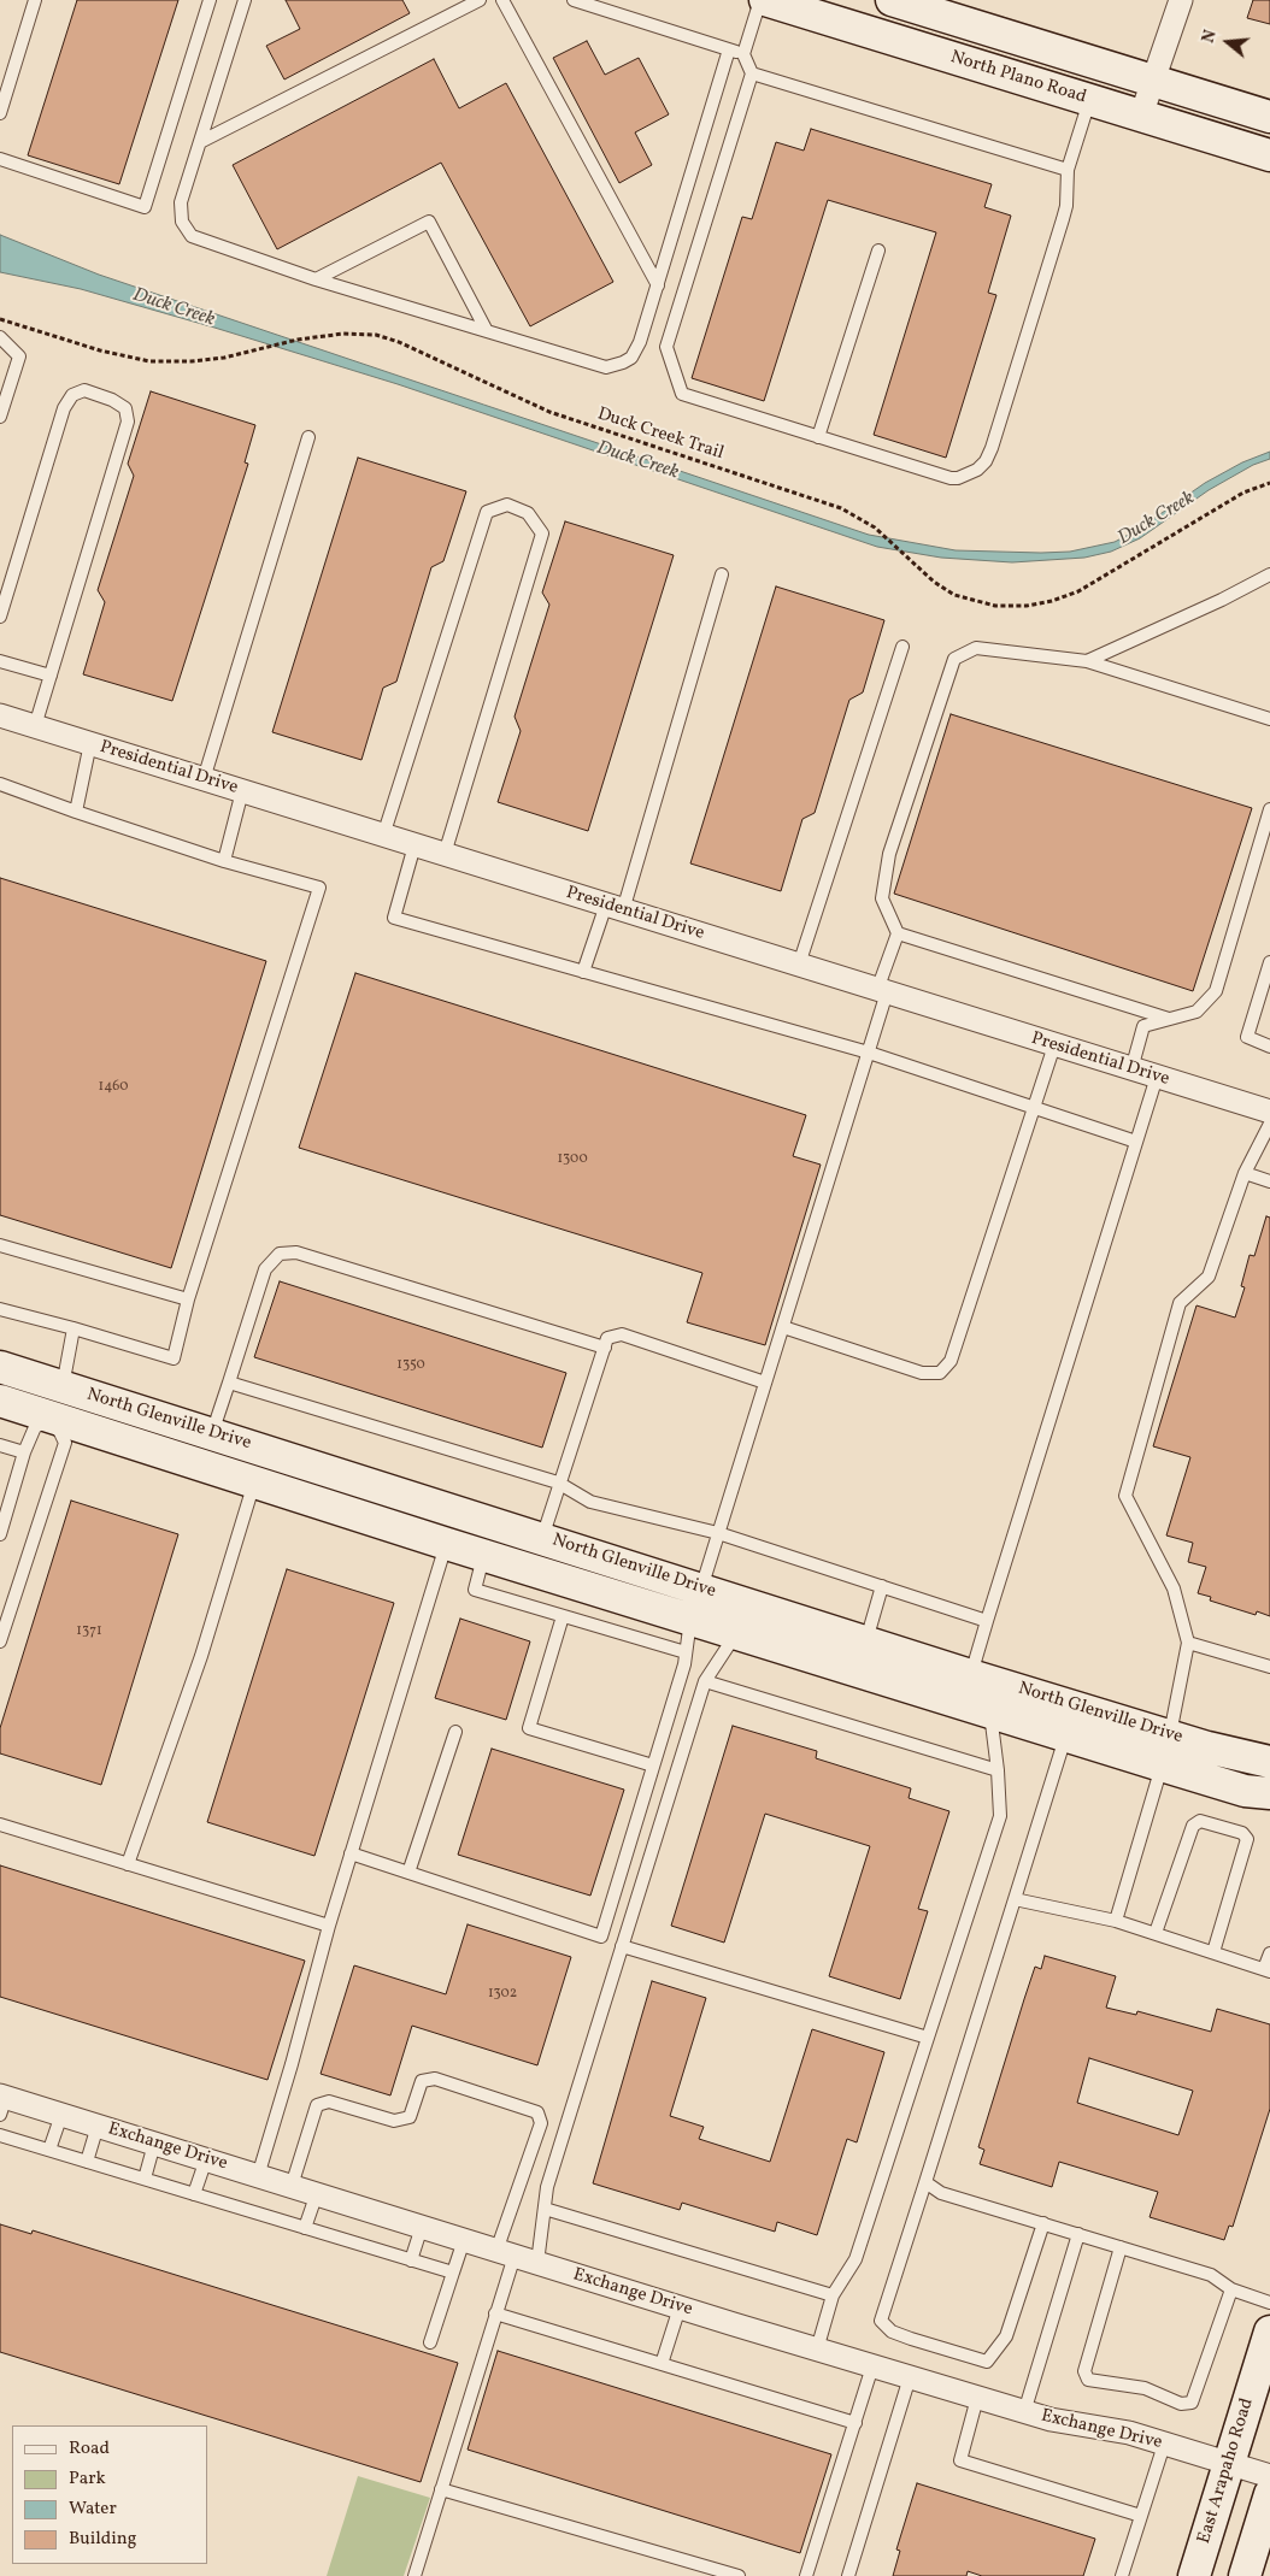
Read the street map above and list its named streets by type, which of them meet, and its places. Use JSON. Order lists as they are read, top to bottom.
{
  "streets": {
    "street": [
      "North Plano Road",
      "Presidential Drive",
      "North Glenville Drive",
      "Exchange Drive",
      "East Arapaho Road"
    ],
    "path": ["Duck Creek Trail"]
  },
  "crossings": [
    ["Exchange Drive", "East Arapaho Road"]
  ],
  "water": ["Duck Creek"],
  "house_numbers": [
    "1460",
    "1300",
    "1350",
    "1371",
    "1302"
  ],
  "legend": [
    "Road",
    "Park",
    "Water",
    "Building"
  ],
  "north": "left"
}
